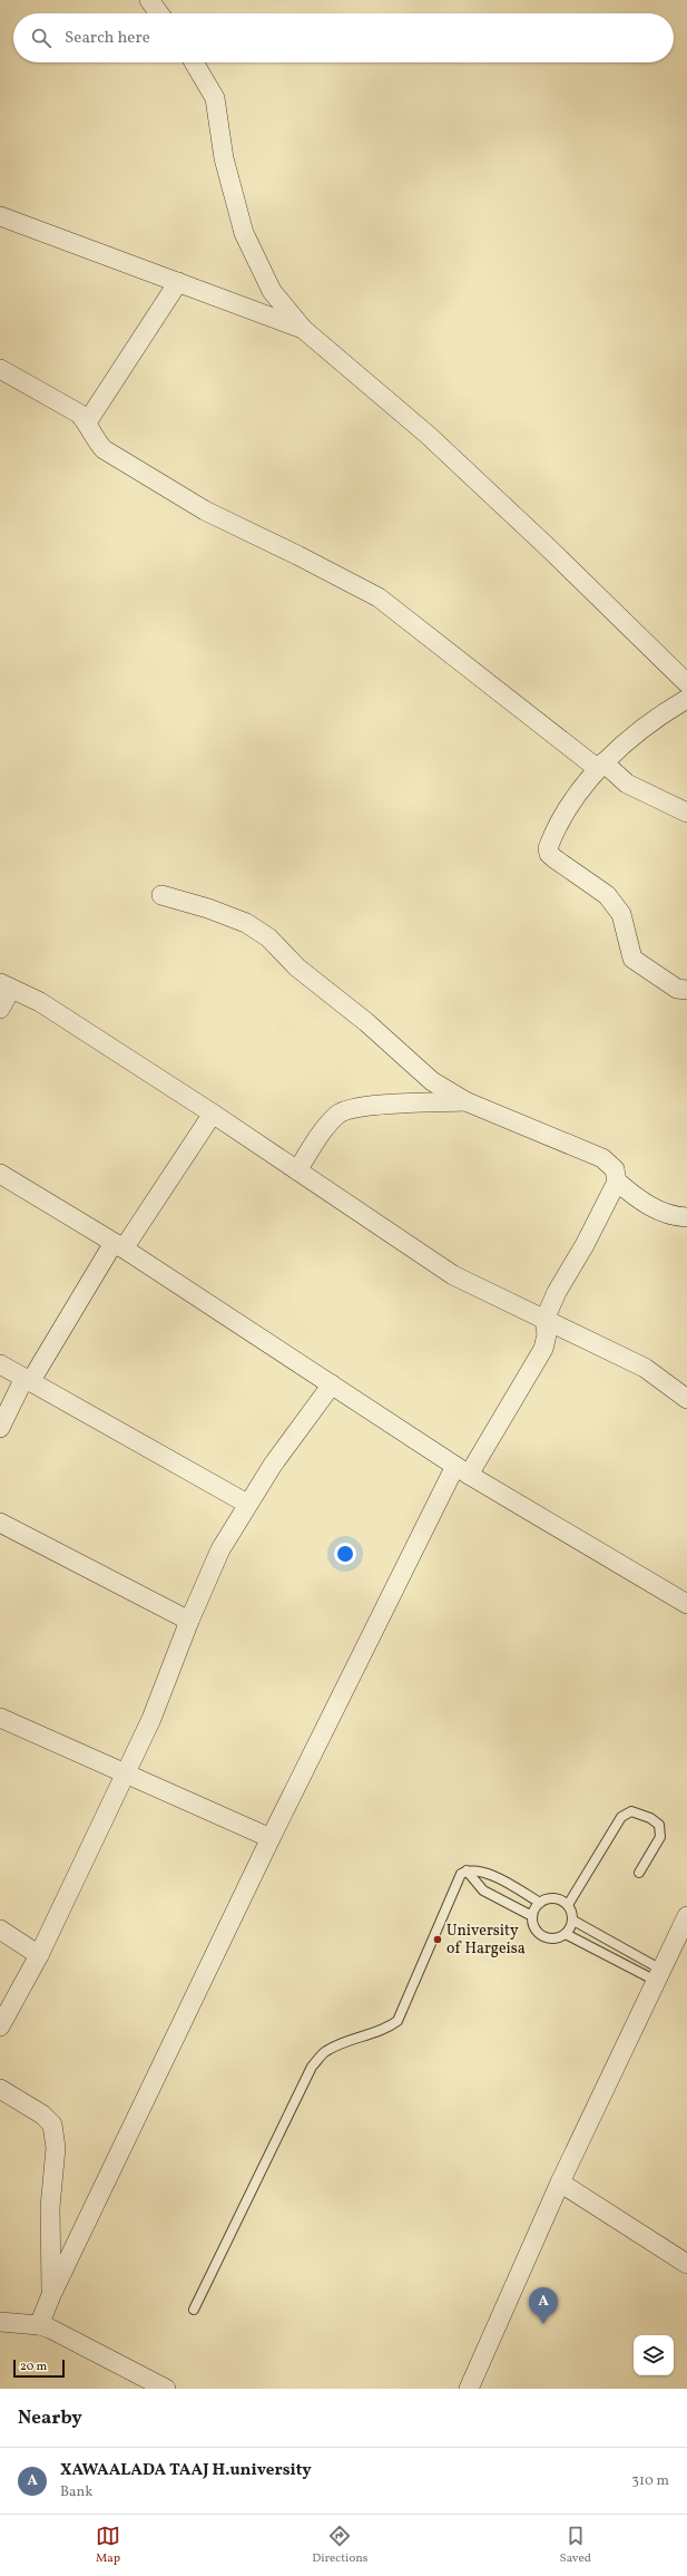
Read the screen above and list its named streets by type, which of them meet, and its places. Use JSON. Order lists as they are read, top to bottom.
{
  "places": ["University of Hargeisa"],
  "scale_bar": "20 m",
  "page": {
    "search": "Search here",
    "pins": "A",
    "scale": "20 m",
    "heading": "Nearby",
    "list": [
      {
        "mark": "A",
        "name": "XAWAALADA TAAJ H.university",
        "note": "Bank",
        "value": "310 m"
      }
    ],
    "nav": ["Map", "Directions", "Saved"]
  }
}
